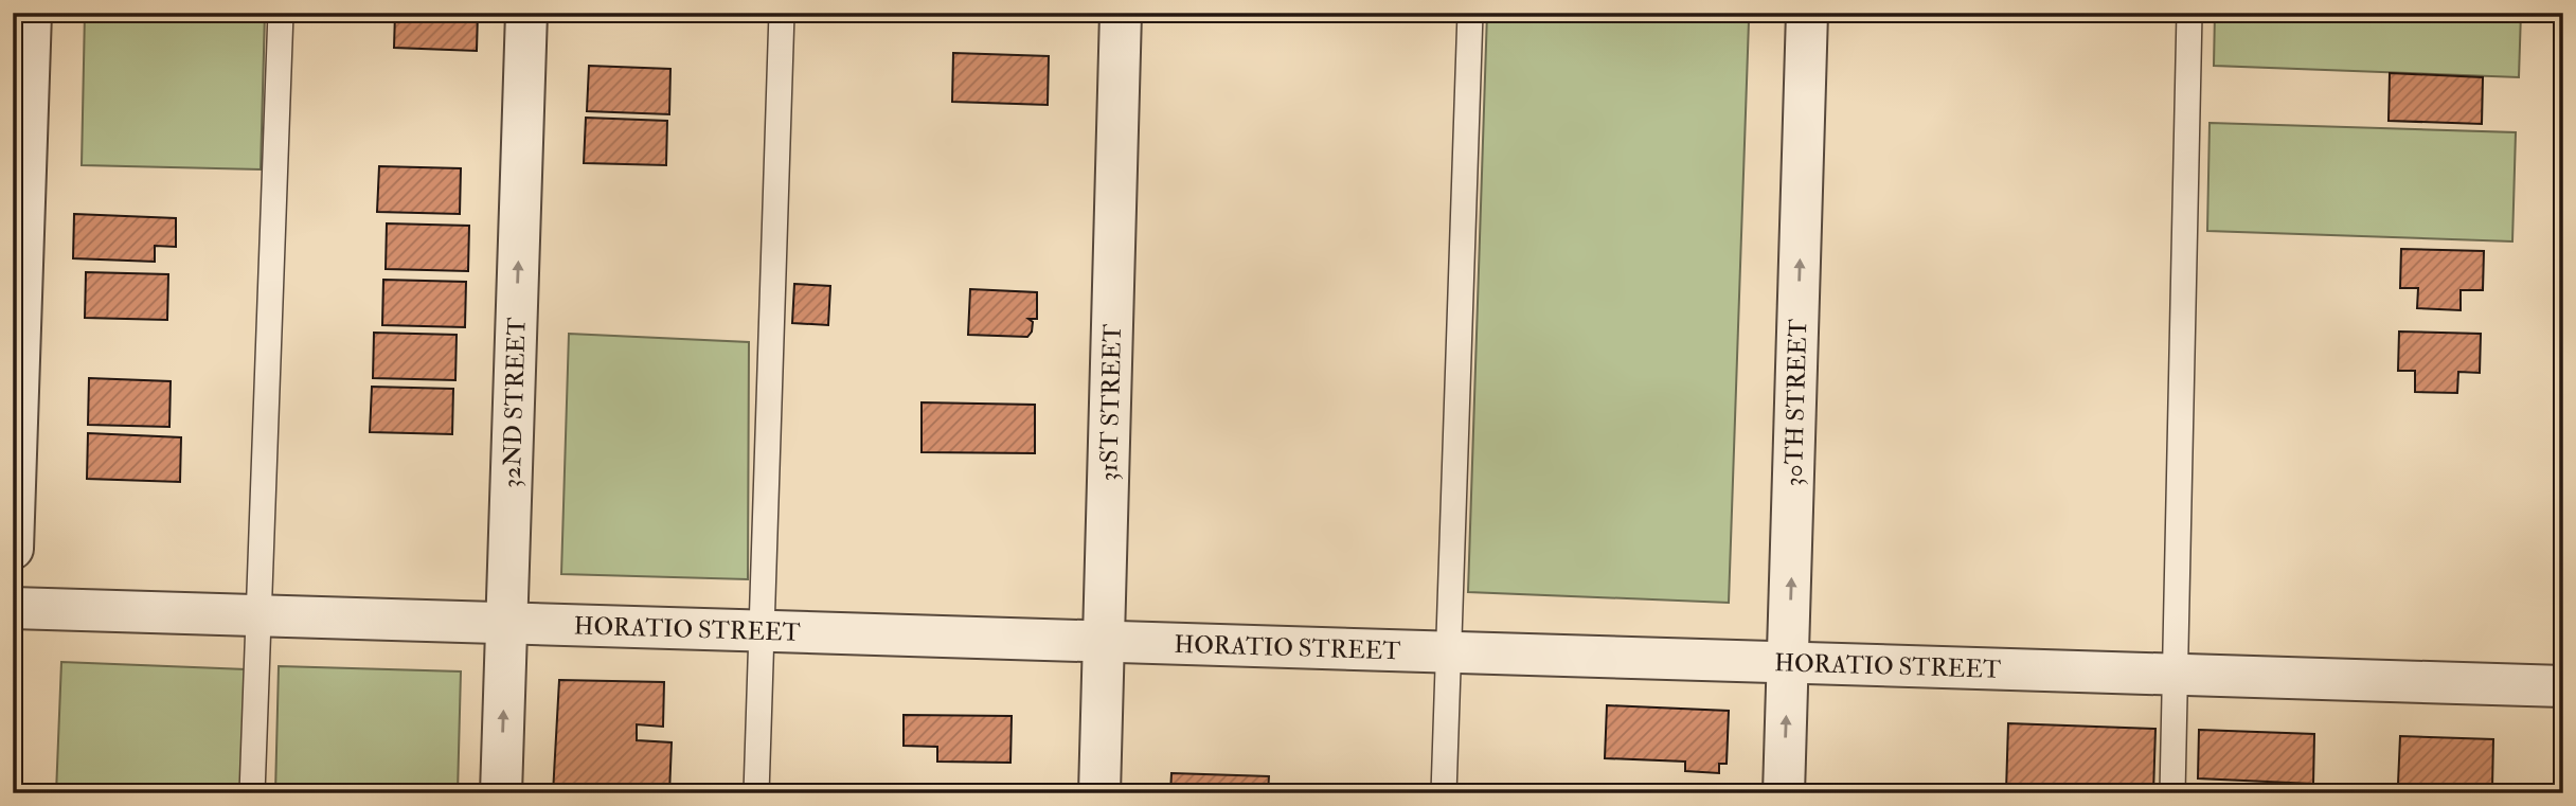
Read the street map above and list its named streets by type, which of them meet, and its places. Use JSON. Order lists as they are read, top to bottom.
{
  "streets": {
    "street": [
      "32ND STREET",
      "31ST STREET",
      "30TH STREET",
      "HORATIO STREET"
    ]
  },
  "crossings": [
    ["32ND STREET", "HORATIO STREET"],
    ["31ST STREET", "HORATIO STREET"],
    ["30TH STREET", "HORATIO STREET"]
  ],
  "one_way": ["32ND STREET", "30TH STREET"]
}
